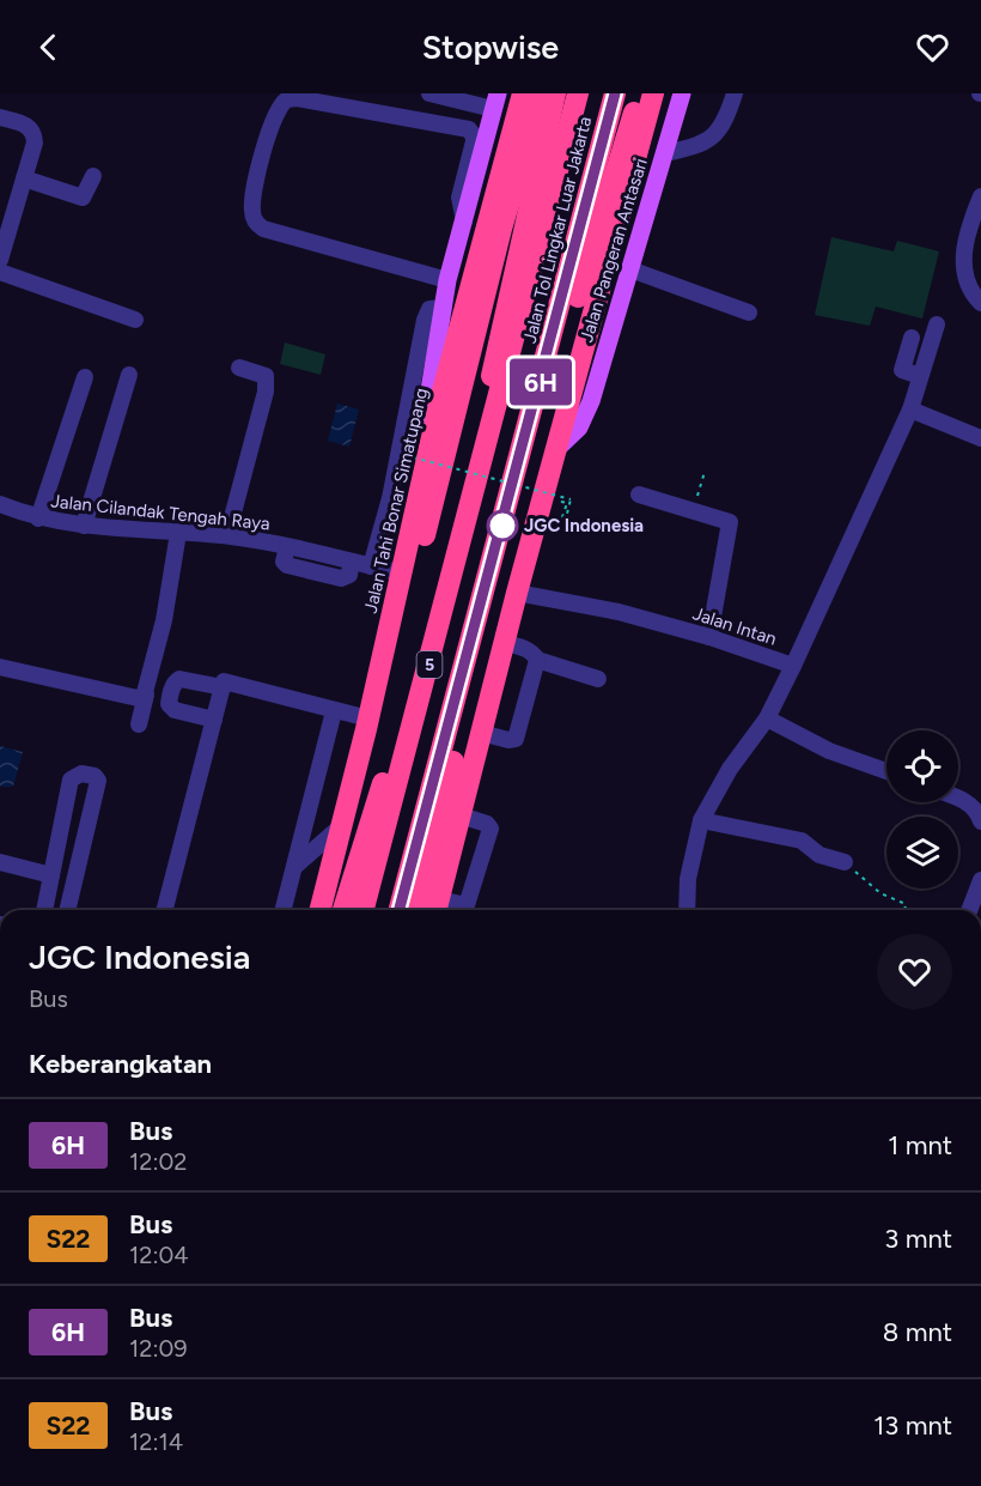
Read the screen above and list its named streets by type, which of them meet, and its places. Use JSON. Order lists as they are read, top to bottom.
{
  "streets": {
    "highway": ["Jalan Tol Lingkar Luar Jakarta", "Jalan Tahi Bonar Simatupang", "5"],
    "main road": ["Jalan Pangeran Antasari"],
    "street": ["Jalan Cilandak Tengah Raya", "Jalan Intan"]
  },
  "crossings": [
    ["Jalan Tahi Bonar Simatupang", "Jalan Cilandak Tengah Raya"]
  ],
  "places": ["JGC Indonesia"],
  "lines": ["bus line 6H"],
  "page": {
    "header": "Stopwise",
    "on_map": "6H",
    "heading": [
      ["JGC Indonesia", "Bus"],
      "Keberangkatan"
    ],
    "list": [
      {
        "mark": "6H",
        "name": "Bus",
        "note": "12:02",
        "value": "1 mnt"
      },
      {
        "mark": "S22",
        "name": "Bus",
        "note": "12:04",
        "value": "3 mnt"
      },
      {
        "mark": "6H",
        "name": "Bus",
        "note": "12:09",
        "value": "8 mnt"
      },
      {
        "mark": "S22",
        "name": "Bus",
        "note": "12:14",
        "value": "13 mnt"
      }
    ]
  }
}
